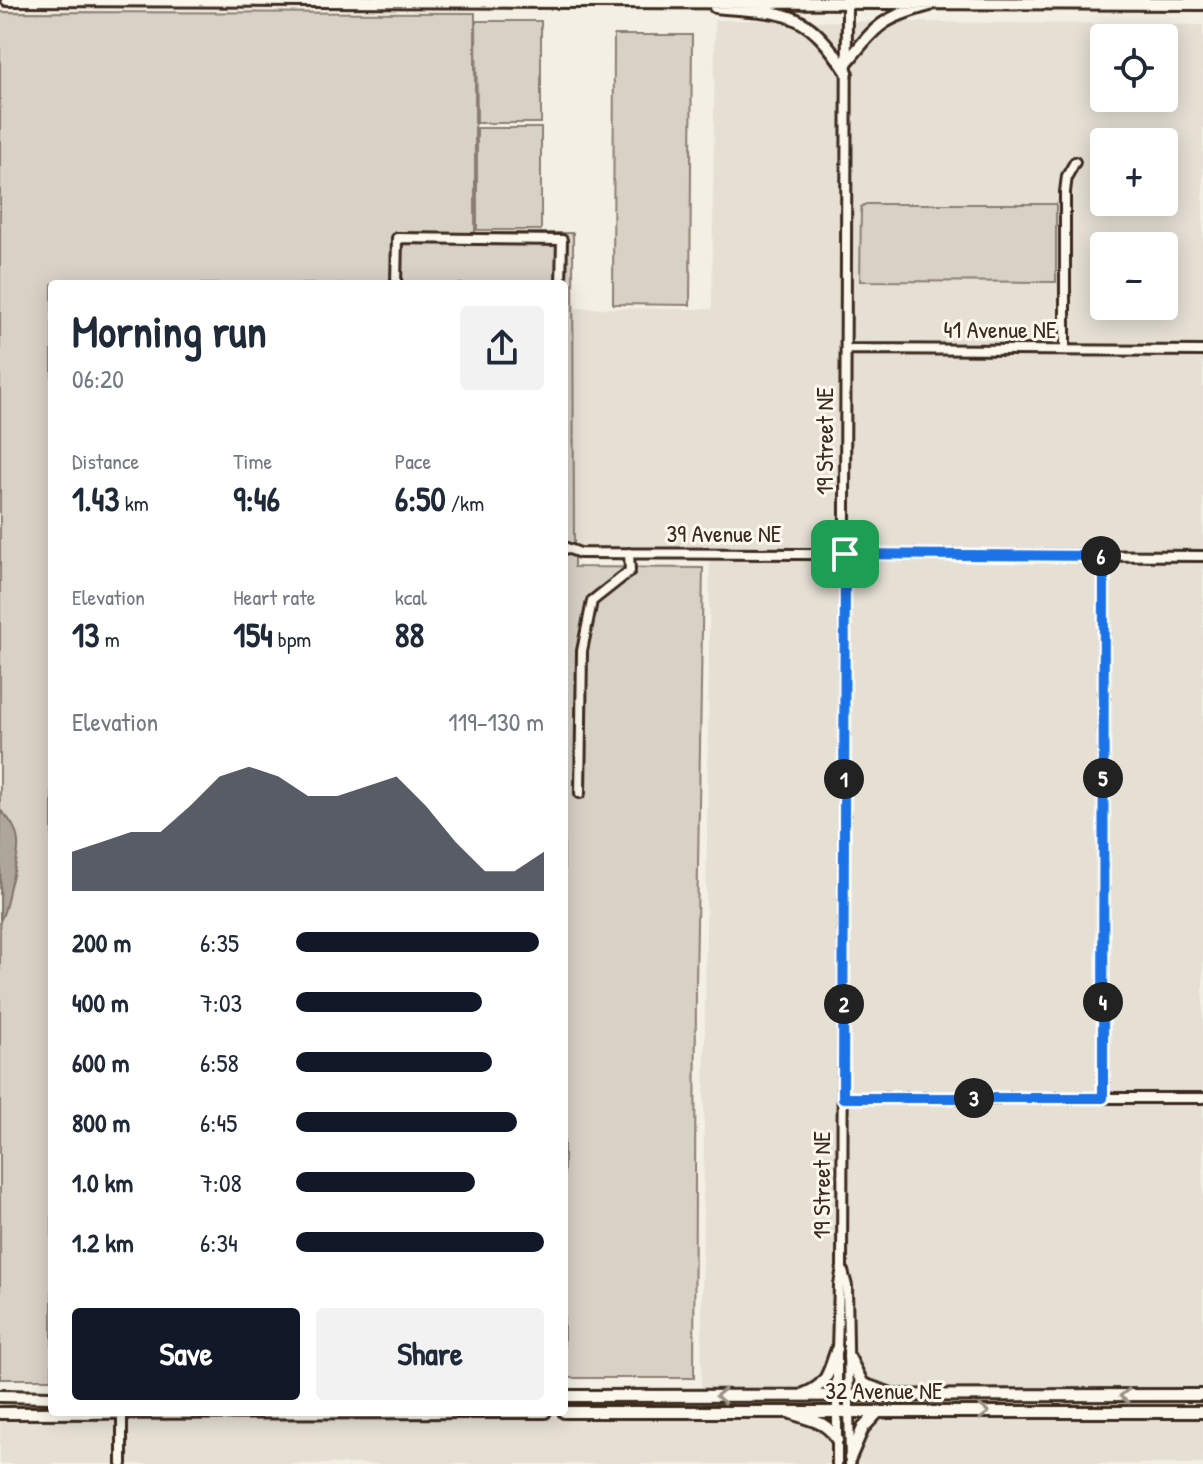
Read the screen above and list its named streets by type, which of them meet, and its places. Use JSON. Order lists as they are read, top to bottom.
{
  "streets": {
    "main road": ["32 Avenue NE"],
    "street": ["41 Avenue NE", "19 Street NE", "39 Avenue NE"]
  },
  "crossings": [
    ["41 Avenue NE", "19 Street NE"],
    ["19 Street NE", "39 Avenue NE"],
    ["19 Street NE", "32 Avenue NE"]
  ],
  "page": {
    "map_buttons": ["+", "−"],
    "heading": ["Morning run", "06:20"],
    "stats": [
      ["Distance", "1.43 km"],
      ["Time", "9:46"],
      ["Pace", "6:50 /km"],
      ["Elevation", "13 m"],
      ["Heart rate", "154 bpm"],
      ["kcal", "88"]
    ],
    "pins": [
      "6",
      "5",
      "1",
      "4",
      "2",
      "3"
    ],
    "chart": ["Elevation", "119–130 m"],
    "list": [
      {
        "name": "200 m",
        "note": "6:35"
      },
      {
        "name": "400 m",
        "note": "7:03"
      },
      {
        "name": "600 m",
        "note": "6:58"
      },
      {
        "name": "800 m",
        "note": "6:45"
      },
      {
        "name": "1.0 km",
        "note": "7:08"
      },
      {
        "name": "1.2 km",
        "note": "6:34"
      }
    ],
    "buttons": ["Save", "Share"]
  }
}
